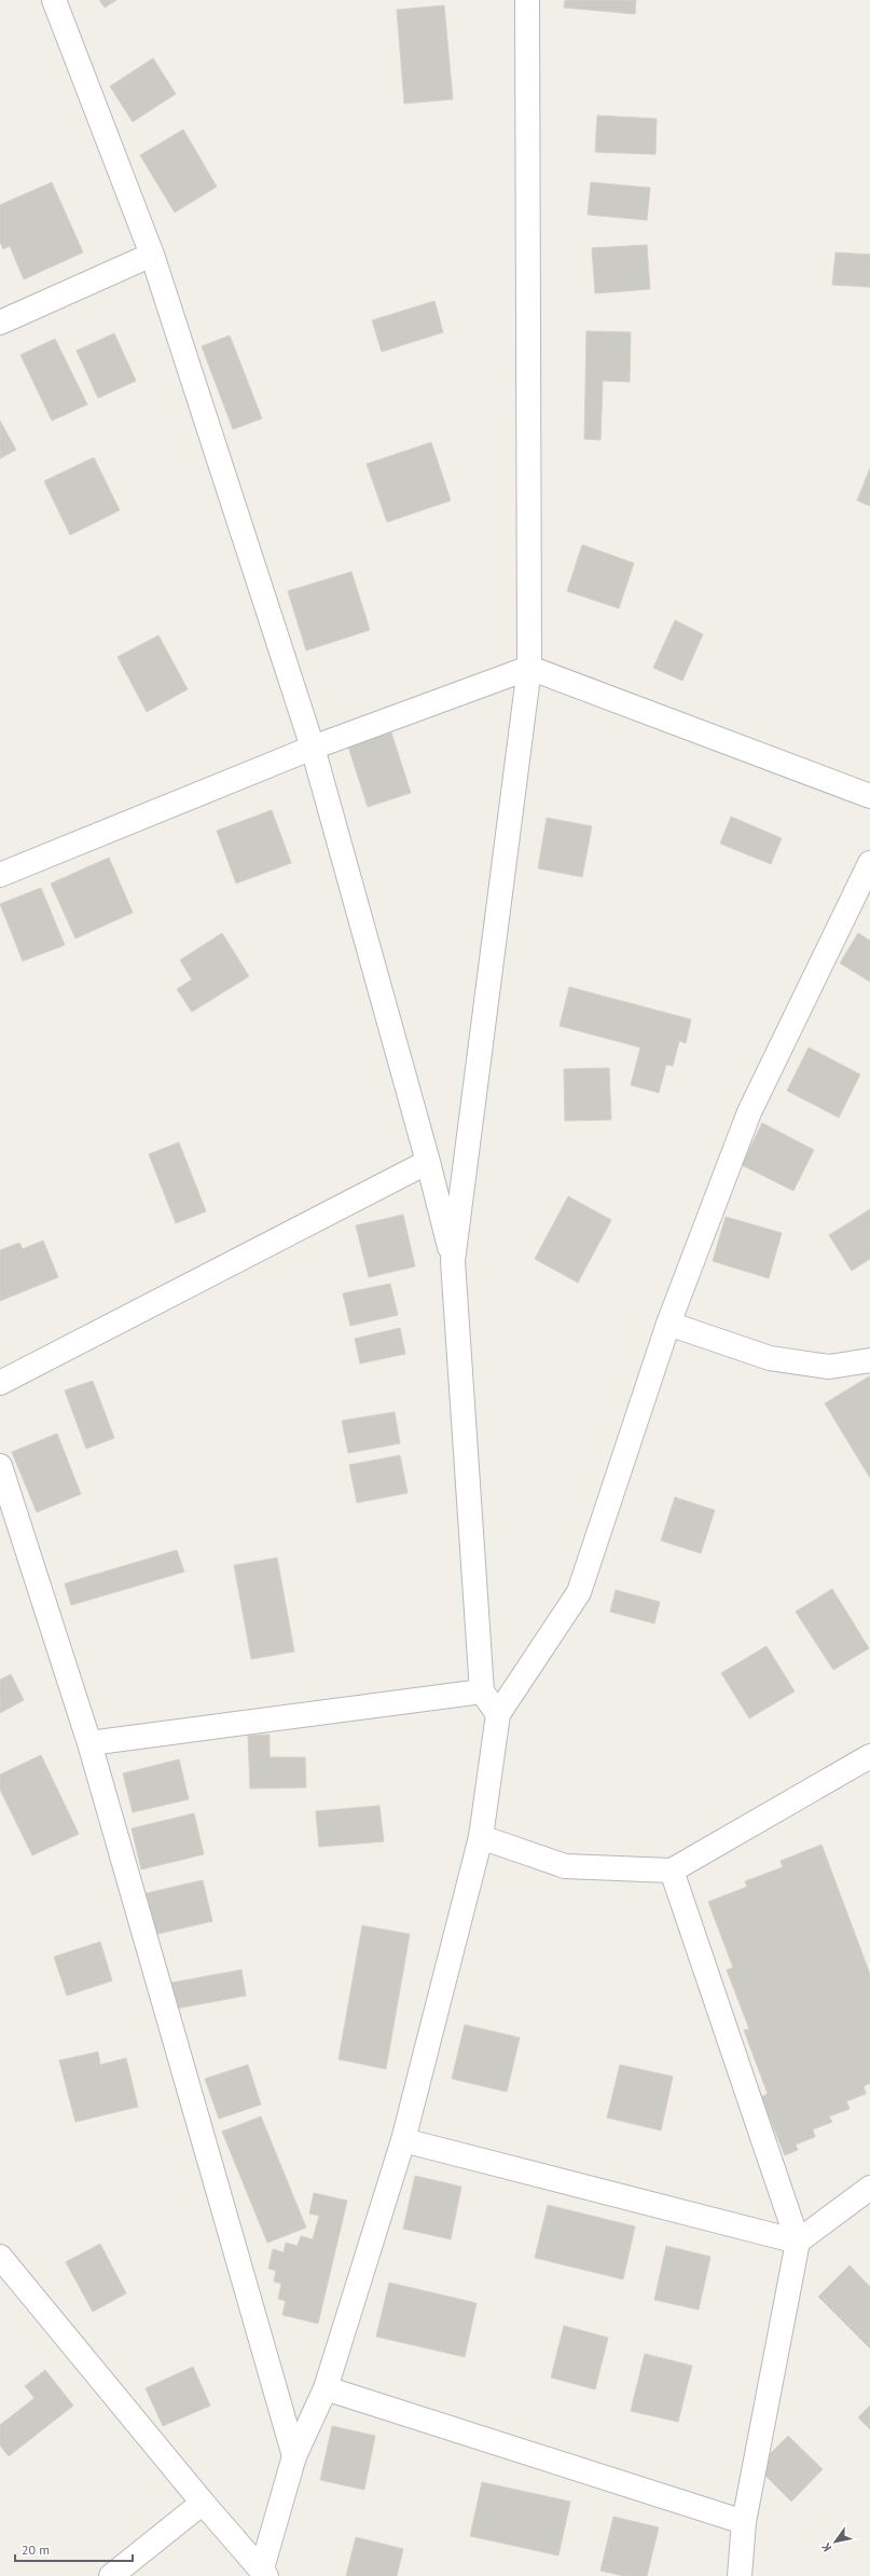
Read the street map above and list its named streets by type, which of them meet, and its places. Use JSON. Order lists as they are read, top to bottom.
{
  "scale_bar": "20 m",
  "north": "bottom left"
}
